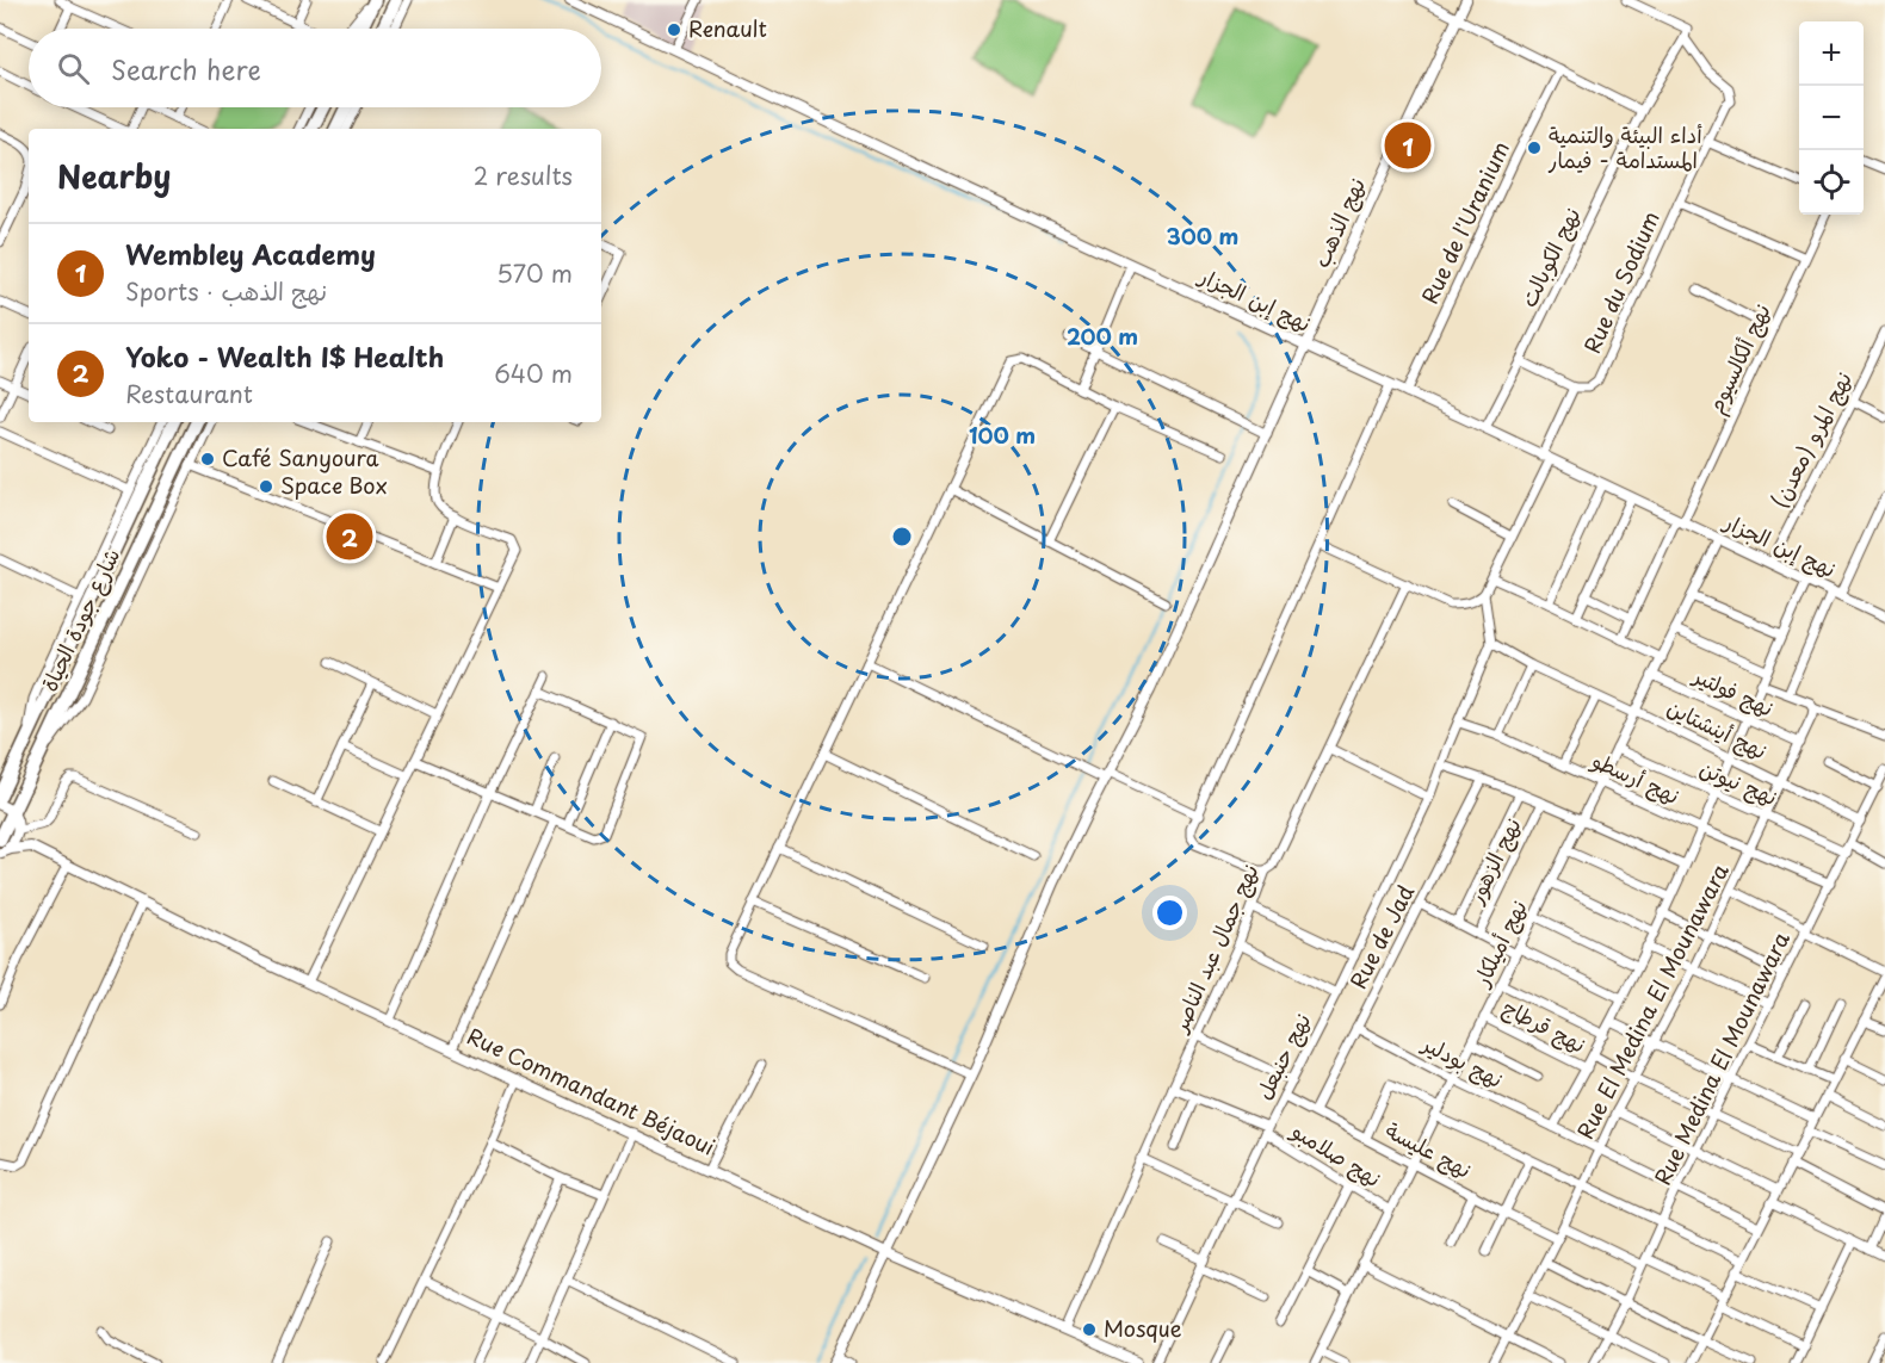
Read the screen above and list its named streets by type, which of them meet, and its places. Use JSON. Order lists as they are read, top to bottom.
{
  "streets": {
    "highway": ["شارع جودة الحياة"],
    "street": [
      "نهج الذهب",
      "Rue de l'Uranium",
      "نهج الكوبالت",
      "Rue du Sodium",
      "نهج إبن الجزار",
      "نهج ألكالسيوم",
      "نهج المرو (معدن)",
      "نهج فولتير",
      "نهج أينشتاين",
      "نهج أرسطو",
      "نهج نيوتن",
      "نهج الزهور",
      "Rue de Jad",
      "نهج أميلكار",
      "نهج جمال عبد الناصر",
      "Rue El Medina El Mounawara",
      "نهج قرطاج",
      "نهج حنبعل",
      "Rue Medina El Mounawara",
      "نهج بودلير",
      "Rue Commandant Béjaoui",
      "نهج عليسة",
      "نهج صلامبو"
    ]
  },
  "crossings": [
    ["نهج الذهب", "نهج إبن الجزار"],
    ["نهج الذهب", "Rue Commandant Béjaoui"],
    ["Rue de l'Uranium", "نهج إبن الجزار"],
    ["نهج الكوبالت", "Rue du Sodium"],
    ["نهج الكوبالت", "نهج إبن الجزار"],
    ["نهج إبن الجزار", "نهج ألكالسيوم"],
    ["نهج إبن الجزار", "نهج المرو (معدن)"],
    ["نهج إبن الجزار", "نهج أميلكار"],
    ["نهج فولتير", "نهج أميلكار"],
    ["نهج فولتير", "Rue El Medina El Mounawara"],
    ["نهج أينشتاين", "نهج أميلكار"],
    ["نهج أينشتاين", "Rue El Medina El Mounawara"],
    ["نهج أينشتاين", "نهج حنبعل"],
    ["نهج أينشتاين", "Rue Medina El Mounawara"],
    ["نهج أرسطو", "نهج أميلكار"],
    ["نهج أرسطو", "Rue El Medina El Mounawara"],
    ["نهج أرسطو", "نهج حنبعل"],
    ["نهج أرسطو", "Rue Medina El Mounawara"],
    ["نهج نيوتن", "نهج أميلكار"],
    ["نهج نيوتن", "Rue El Medina El Mounawara"],
    ["نهج نيوتن", "Rue Medina El Mounawara"],
    ["Rue de Jad", "نهج بودلير"],
    ["Rue de Jad", "نهج عليسة"],
    ["نهج أميلكار", "نهج قرطاج"],
    ["نهج أميلكار", "نهج بودلير"],
    ["نهج أميلكار", "نهج عليسة"],
    ["نهج أميلكار", "نهج صلامبو"],
    ["نهج جمال عبد الناصر", "Rue Commandant Béjaoui"],
    ["نهج جمال عبد الناصر", "نهج صلامبو"],
    ["Rue El Medina El Mounawara", "نهج بودلير"],
    ["Rue El Medina El Mounawara", "نهج عليسة"],
    ["نهج حنبعل", "نهج عليسة"],
    ["نهج حنبعل", "نهج صلامبو"],
    ["Rue Medina El Mounawara", "نهج بودلير"]
  ],
  "places": [
    "Renault",
    "أداء البيئة والتنمية المستدامة - فيمار",
    "Café Sanyoura",
    "Space Box",
    "Mosque"
  ],
  "page": {
    "map_buttons": ["+", "−"],
    "search": "Search here",
    "pins": ["1", "2"],
    "heading": ["Nearby", "2 results"],
    "list": [
      {
        "mark": "1",
        "name": "Wembley Academy",
        "note": "Sports · نهج الذهب",
        "value": "570 m"
      },
      {
        "mark": "2",
        "name": "Yoko - Wealth I$ Health",
        "note": "Restaurant",
        "value": "640 m"
      }
    ]
  },
  "rings": ["300 m", "200 m", "100 m"]
}
